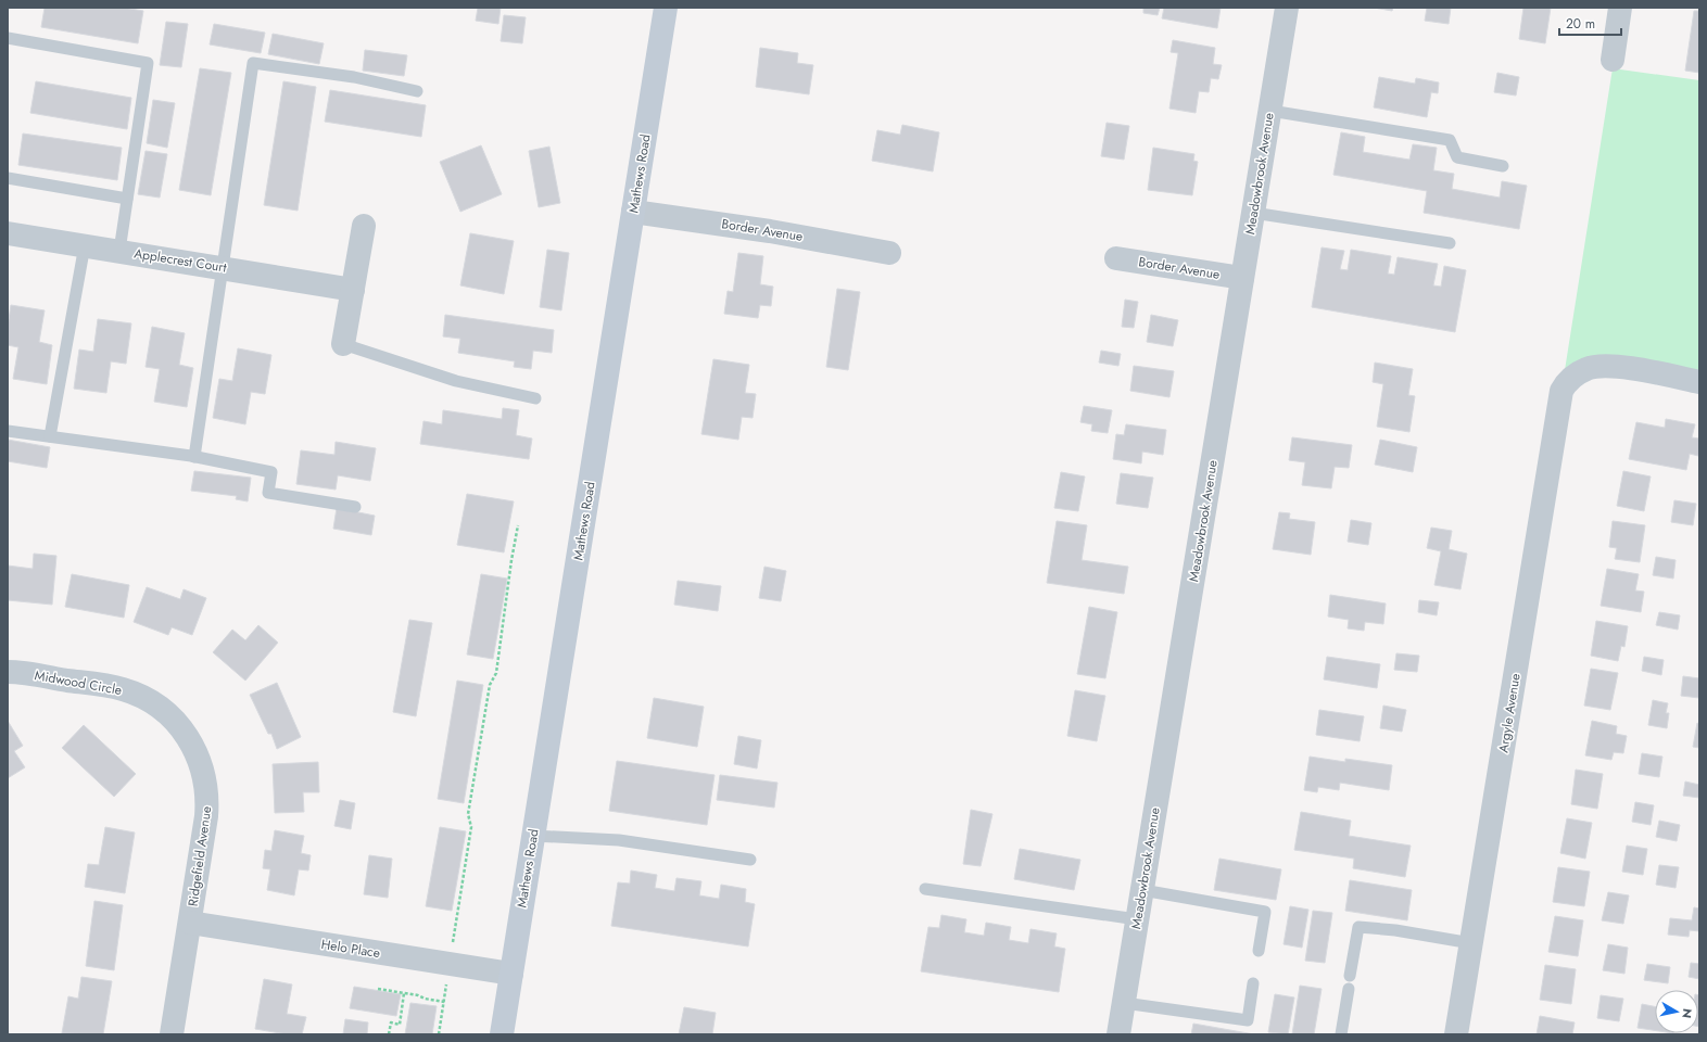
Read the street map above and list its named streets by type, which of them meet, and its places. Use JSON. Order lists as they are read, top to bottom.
{
  "streets": {
    "street": [
      "Mathews Road",
      "Meadowbrook Avenue",
      "Border Avenue",
      "Applecrest Court",
      "Midwood Circle",
      "Argyle Avenue",
      "Ridgefield Avenue",
      "Helo Place"
    ]
  },
  "crossings": [
    ["Mathews Road", "Border Avenue"],
    ["Mathews Road", "Helo Place"],
    ["Meadowbrook Avenue", "Border Avenue"],
    ["Midwood Circle", "Ridgefield Avenue"],
    ["Ridgefield Avenue", "Helo Place"]
  ],
  "scale_bar": "20 m",
  "north": "right"
}
